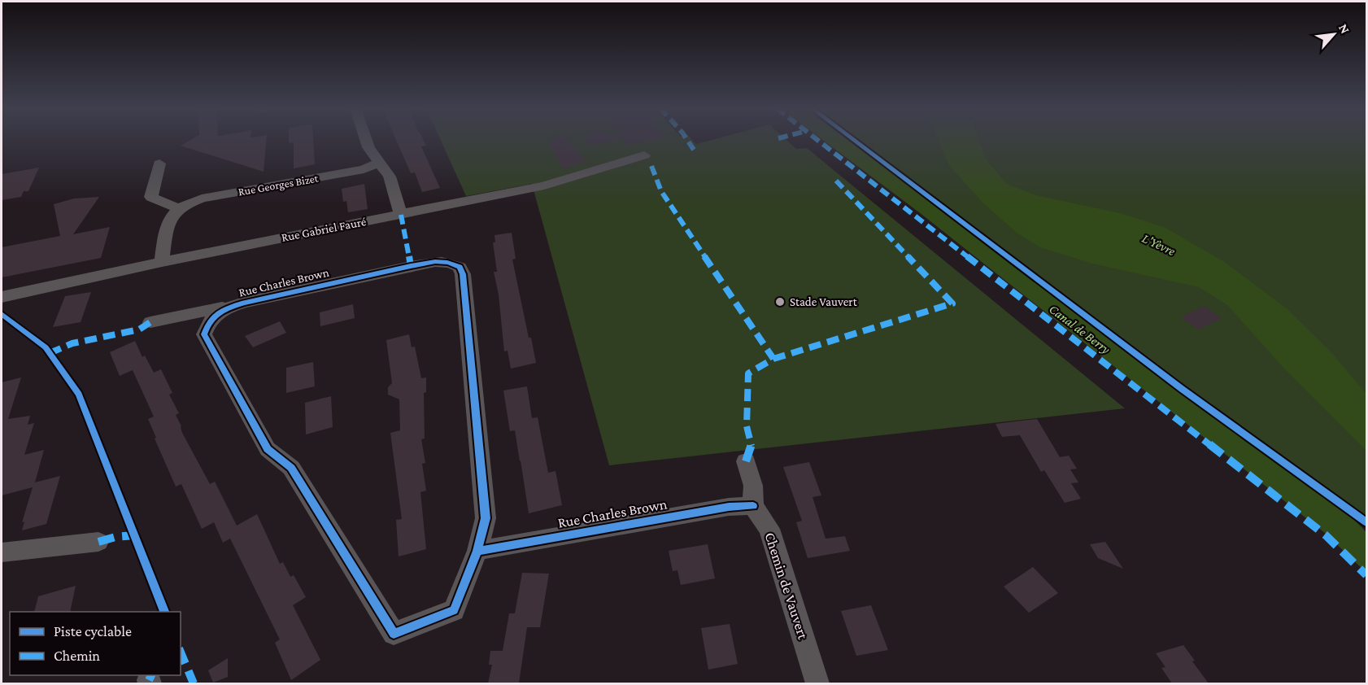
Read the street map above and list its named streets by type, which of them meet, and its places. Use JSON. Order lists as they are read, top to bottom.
{
  "streets": {
    "street": [
      "Rue Georges Bizet",
      "Rue Gabriel Fauré",
      "Rue Charles Brown",
      "Chemin de Vauvert"
    ]
  },
  "crossings": [
    ["Rue Charles Brown", "Chemin de Vauvert"]
  ],
  "water": ["L'Yèvre", "Canal de Berry"],
  "places": ["Stade Vauvert"],
  "legend": ["Piste cyclable", "Chemin"],
  "north": "top right"
}
